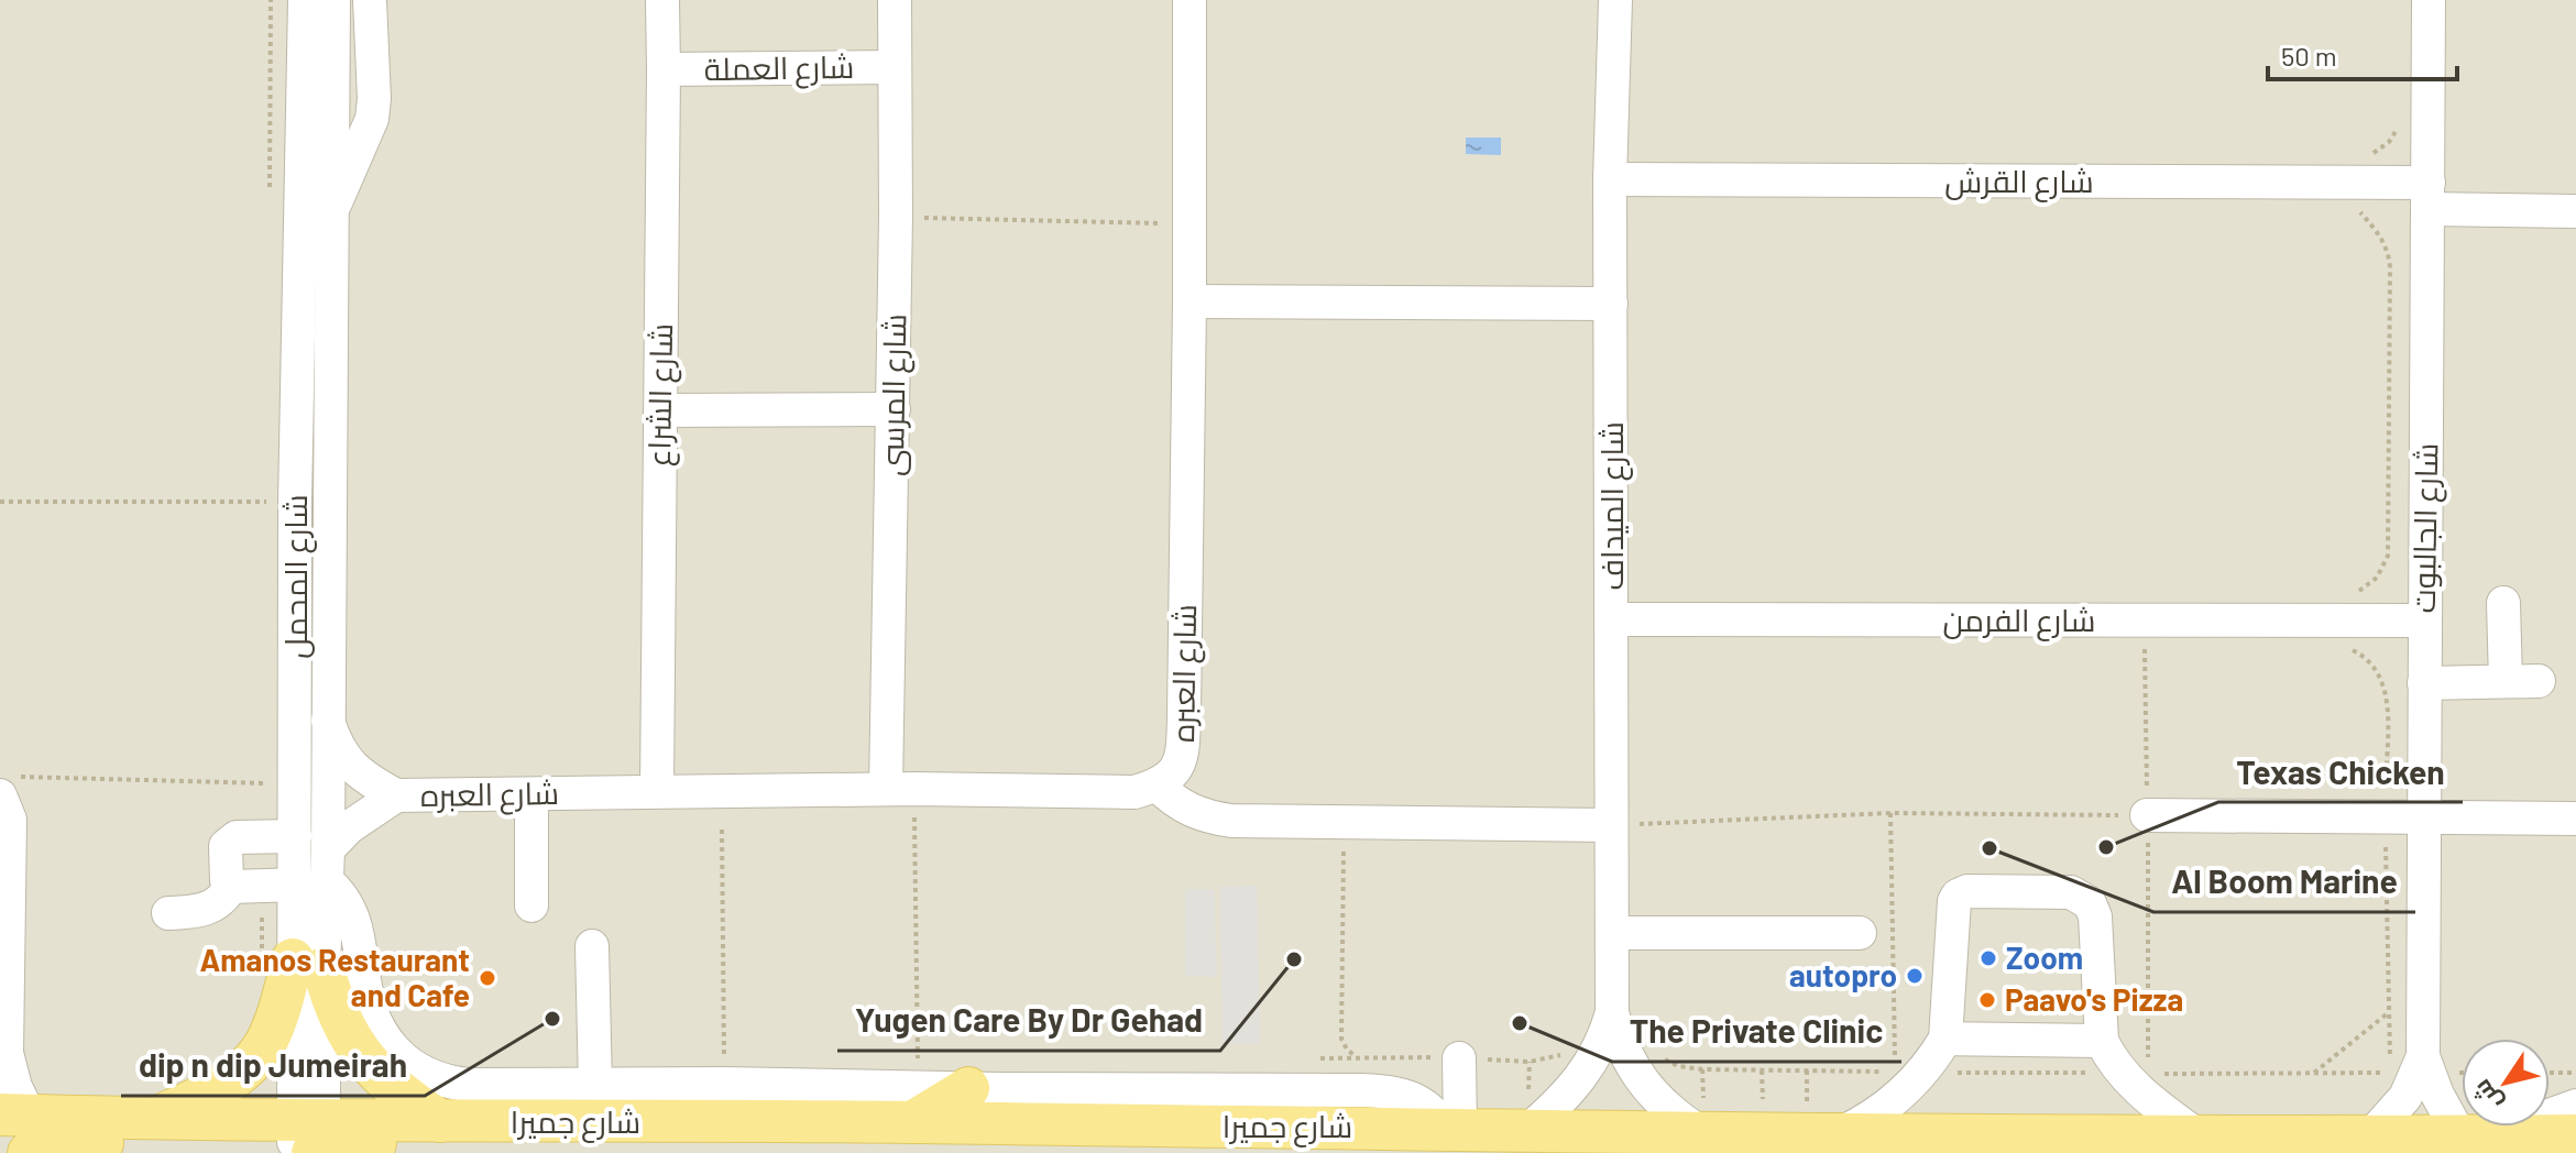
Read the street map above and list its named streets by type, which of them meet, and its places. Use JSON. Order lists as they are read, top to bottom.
{
  "streets": {
    "main road": ["شارع جميرا"],
    "street": [
      "شارع العملة",
      "شارع القرش",
      "شارع الشراع",
      "شارع المرسى",
      "شارع الميداف",
      "شارع الجالبوت",
      "شارع المحمل",
      "شارع الفرمن",
      "شارع العبره"
    ]
  },
  "crossings": [
    ["شارع العملة", "شارع الشراع"],
    ["شارع العملة", "شارع المرسى"],
    ["شارع القرش", "شارع الميداف"],
    ["شارع القرش", "شارع الجالبوت"],
    ["شارع الشراع", "شارع العبره"],
    ["شارع المرسى", "شارع العبره"],
    ["شارع الميداف", "شارع الفرمن"],
    ["شارع الميداف", "شارع جميرا"],
    ["شارع الجالبوت", "شارع الفرمن"],
    ["شارع الجالبوت", "شارع جميرا"],
    ["شارع المحمل", "شارع العبره"],
    ["شارع المحمل", "شارع جميرا"]
  ],
  "places": [
    "Texas Chicken",
    "Al Boom Marine",
    "Zoom",
    "Yugen Care By Dr Gehad",
    "autopro",
    "Amanos Restaurant and Cafe",
    "Paavo's Pizza",
    "dip n dip Jumeirah",
    "The Private Clinic"
  ],
  "scale_bar": "50 m",
  "north": "bottom left"
}
